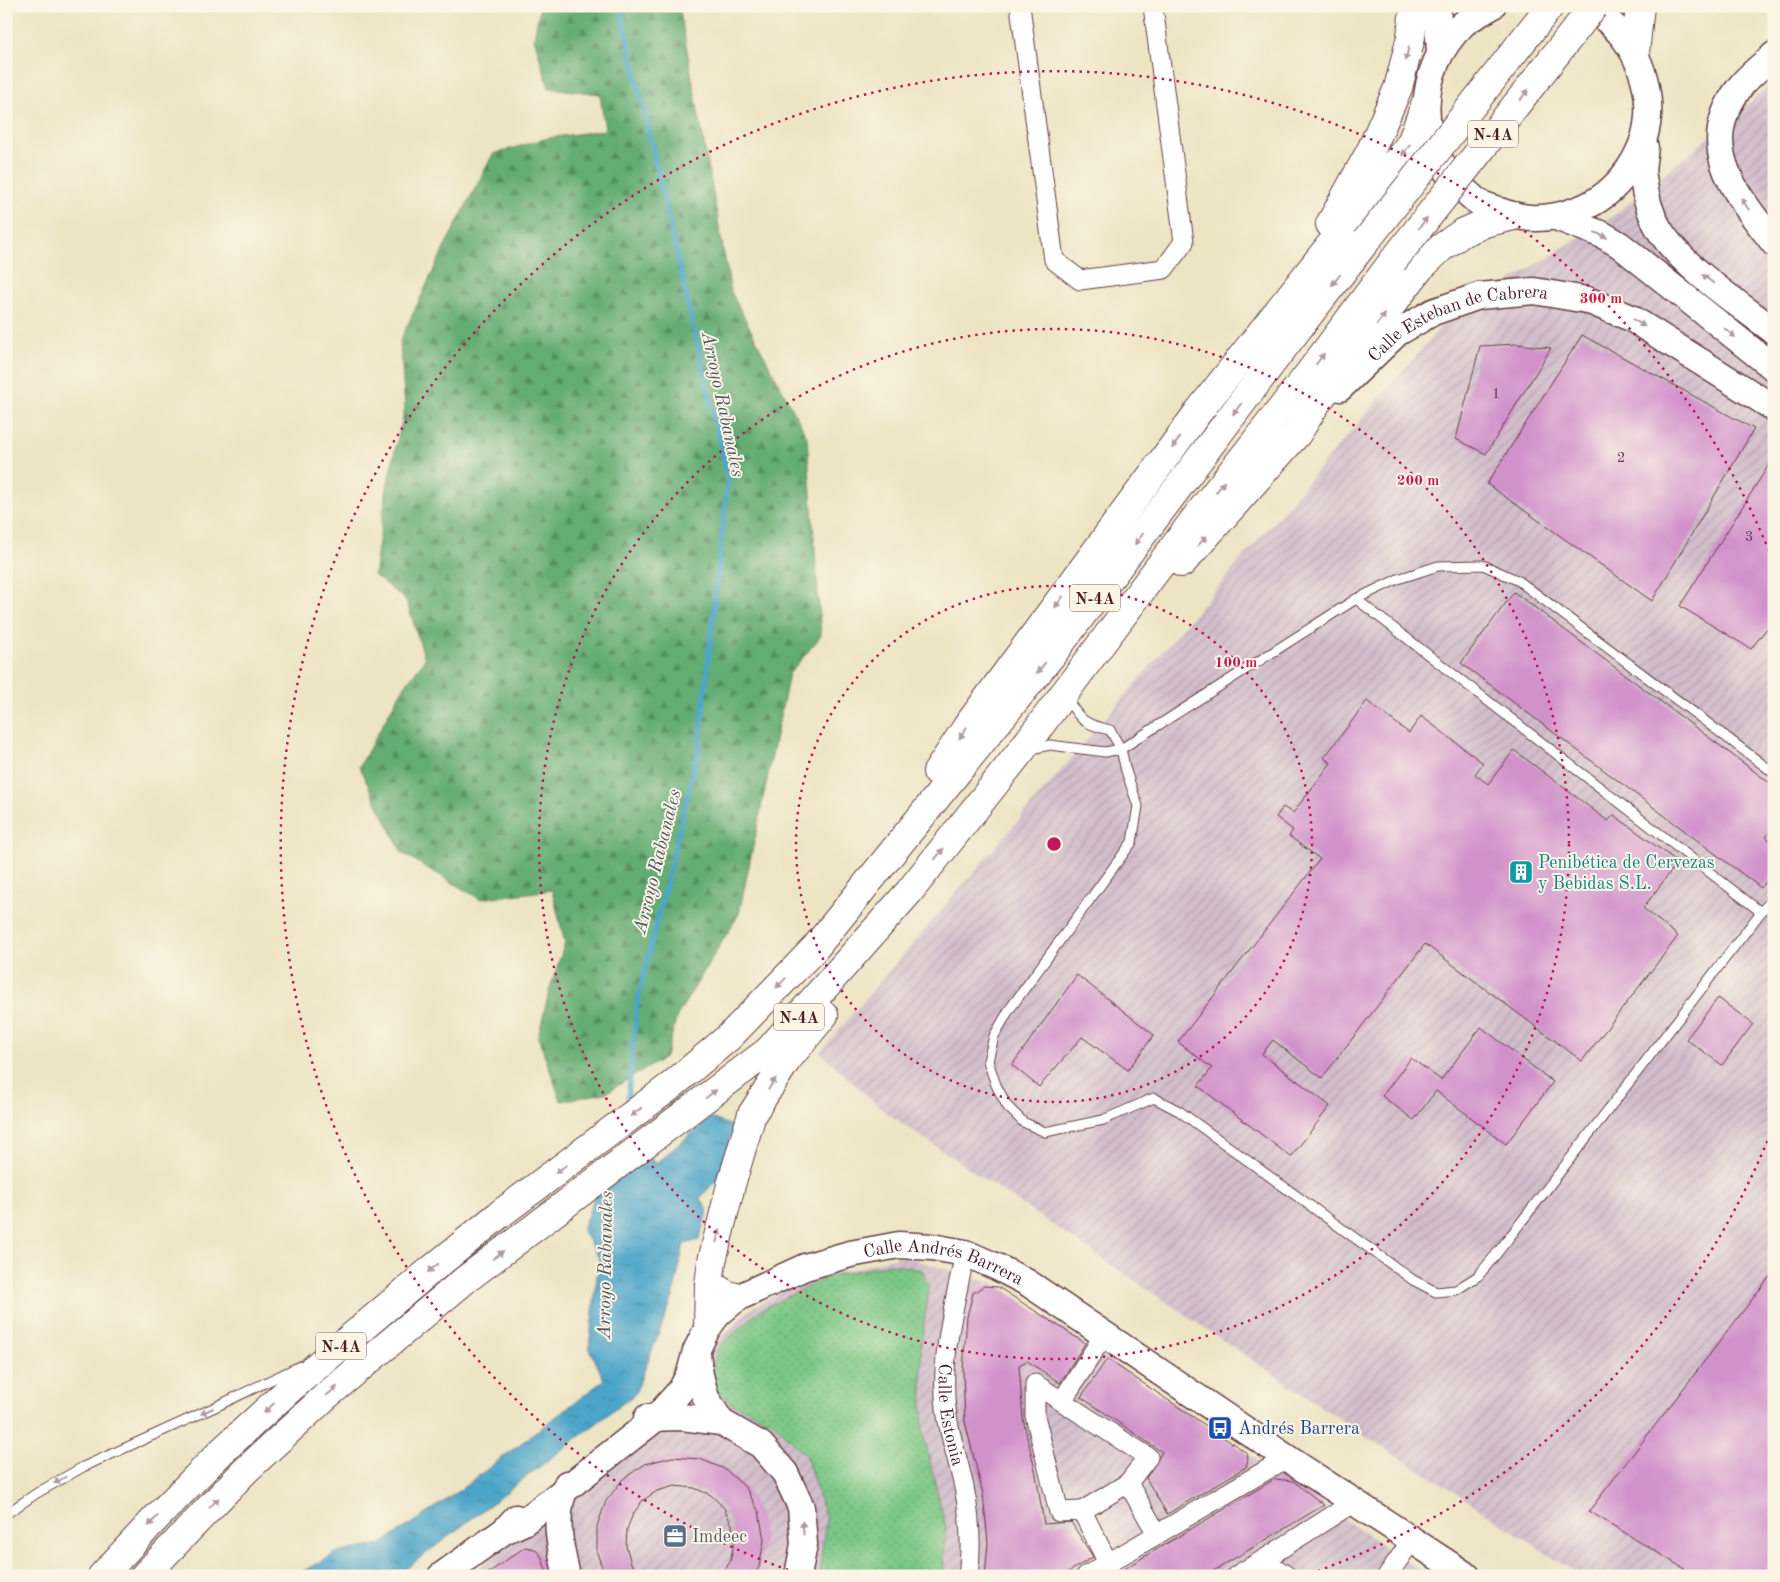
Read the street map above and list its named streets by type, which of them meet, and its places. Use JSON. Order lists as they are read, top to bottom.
{
  "streets": {
    "main road": ["N-4A"],
    "street": ["Calle Esteban de Cabrera", "Calle Andrés Barrera", "Calle Estonia"]
  },
  "crossings": [
    ["Calle Andrés Barrera", "Calle Estonia"]
  ],
  "one_way": ["Calle Esteban de Cabrera"],
  "water": ["Arroyo Rabanales"],
  "places": {
    "building": ["Penibética de Cervezas y Bebidas S.L."],
    "bus stop": ["Andrés Barrera"],
    "office": ["Imdeec"]
  },
  "house_numbers": ["1", "2", "3"],
  "rings": ["300 m", "200 m", "100 m"]
}
